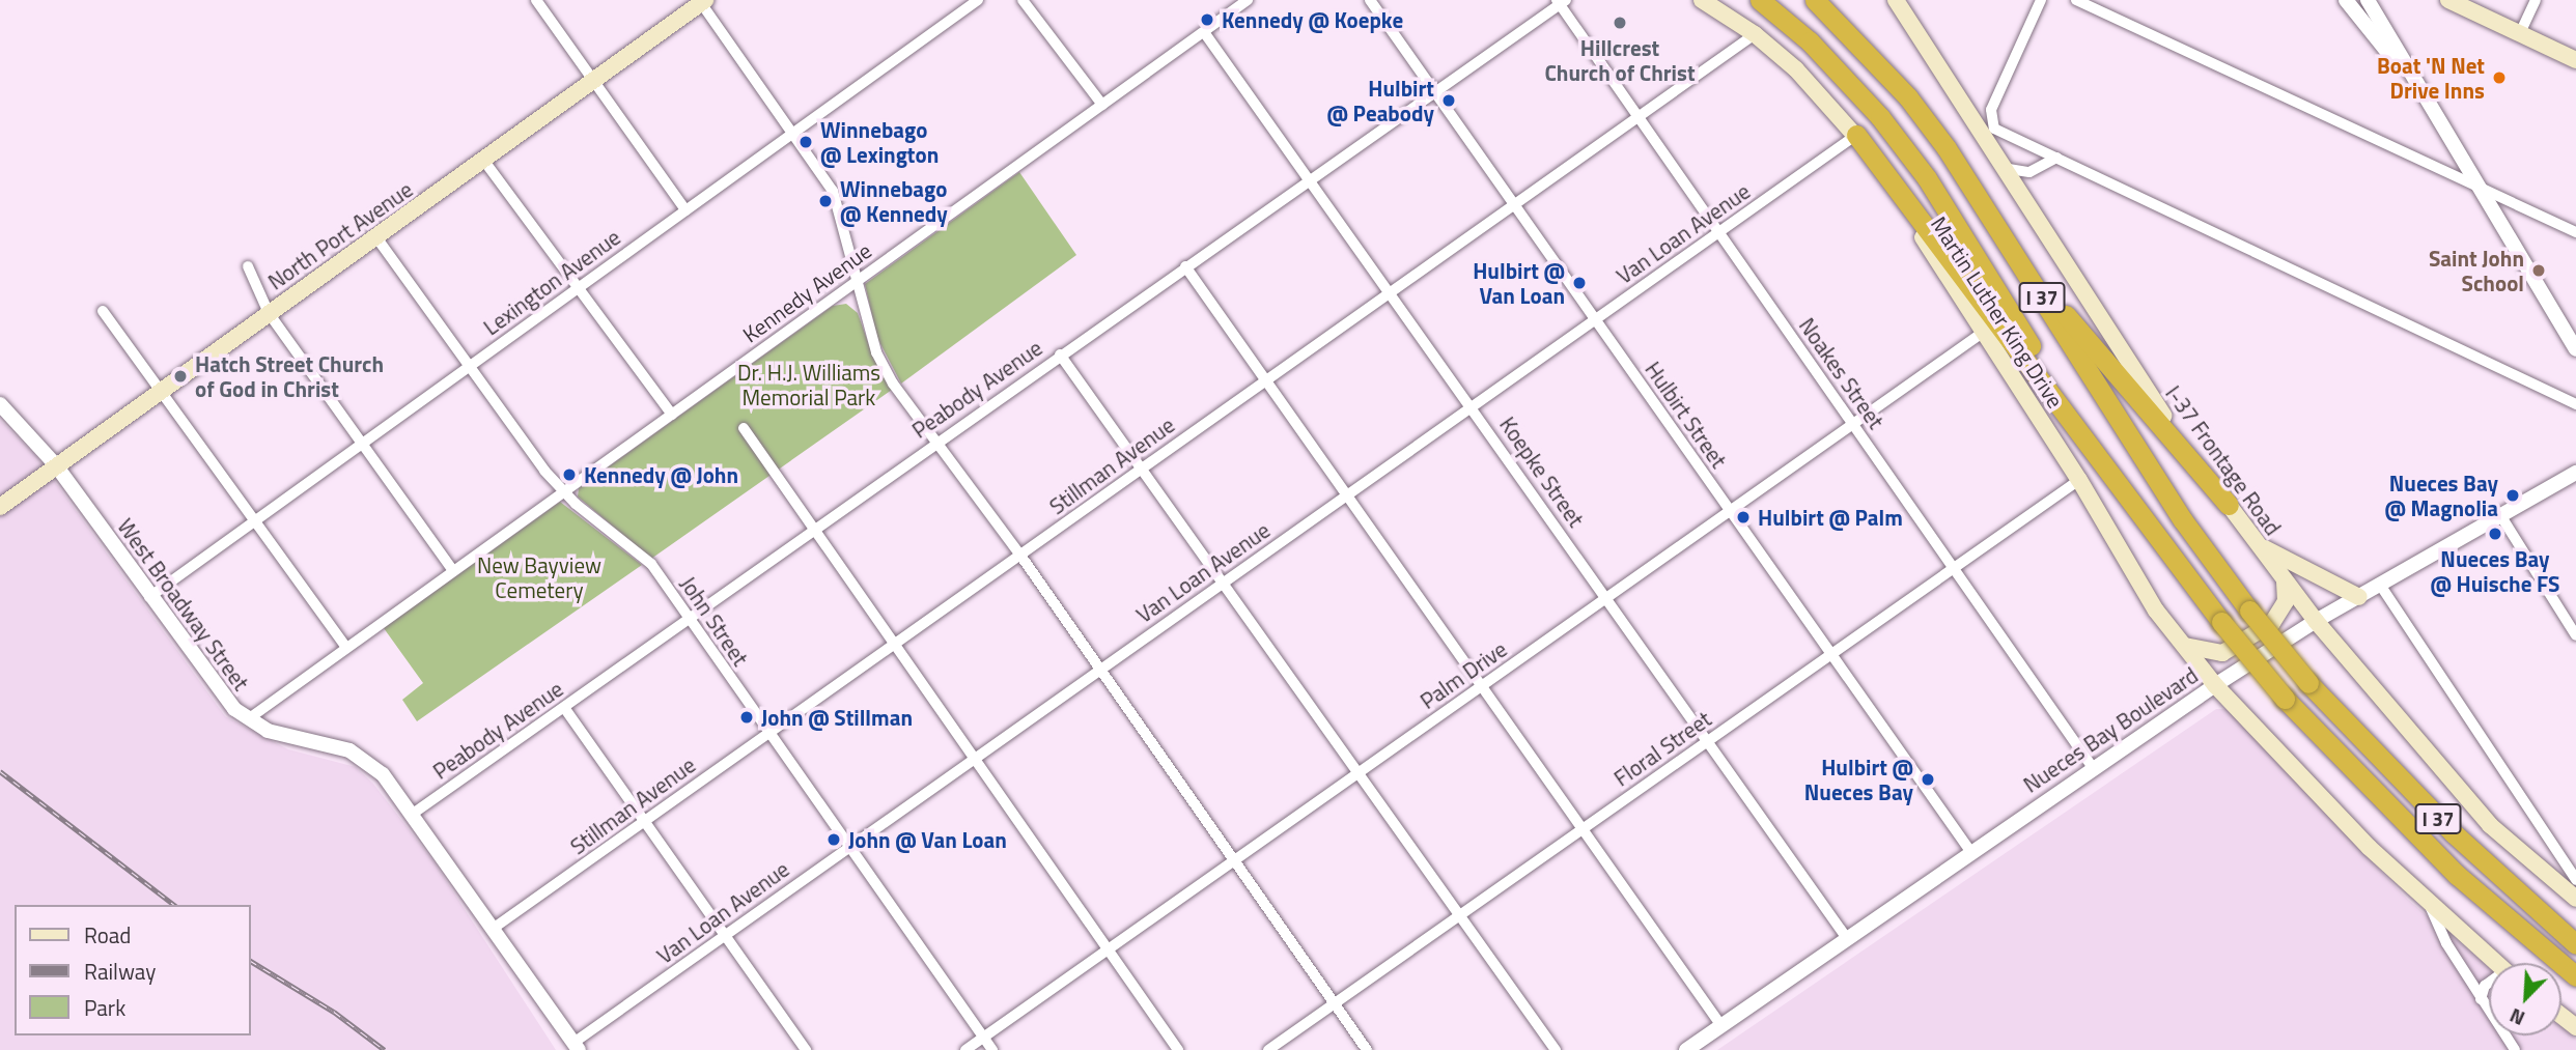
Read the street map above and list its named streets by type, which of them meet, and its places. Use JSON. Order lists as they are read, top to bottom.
{
  "streets": {
    "highway": ["I 37"],
    "main road": ["North Port Avenue", "Martin Luther King Drive", "I-37 Frontage Road"],
    "street": [
      "Van Loan Avenue",
      "Lexington Avenue",
      "Kennedy Avenue",
      "Noakes Street",
      "Peabody Avenue",
      "Hulbirt Street",
      "Stillman Avenue",
      "Koepke Street",
      "West Broadway Street",
      "John Street",
      "Palm Drive",
      "Nueces Bay Boulevard",
      "Floral Street"
    ]
  },
  "crossings": [
    ["Van Loan Avenue", "Martin Luther King Drive"],
    ["Van Loan Avenue", "Noakes Street"],
    ["Van Loan Avenue", "Hulbirt Street"],
    ["Van Loan Avenue", "Koepke Street"],
    ["Van Loan Avenue", "West Broadway Street"],
    ["Van Loan Avenue", "John Street"],
    ["North Port Avenue", "West Broadway Street"],
    ["North Port Avenue", "John Street"],
    ["Lexington Avenue", "West Broadway Street"],
    ["Lexington Avenue", "John Street"],
    ["Kennedy Avenue", "Koepke Street"],
    ["Kennedy Avenue", "West Broadway Street"],
    ["Kennedy Avenue", "John Street"],
    ["Martin Luther King Drive", "Stillman Avenue"],
    ["Martin Luther King Drive", "Palm Drive"],
    ["Martin Luther King Drive", "Nueces Bay Boulevard"],
    ["Martin Luther King Drive", "Floral Street"],
    ["Noakes Street", "Peabody Avenue"],
    ["Noakes Street", "Stillman Avenue"],
    ["Noakes Street", "Palm Drive"],
    ["Noakes Street", "Nueces Bay Boulevard"],
    ["Noakes Street", "Floral Street"],
    ["Peabody Avenue", "Hulbirt Street"],
    ["Peabody Avenue", "Koepke Street"],
    ["Peabody Avenue", "West Broadway Street"],
    ["Peabody Avenue", "John Street"],
    ["Hulbirt Street", "Stillman Avenue"],
    ["Hulbirt Street", "Palm Drive"],
    ["Hulbirt Street", "Nueces Bay Boulevard"],
    ["Hulbirt Street", "Floral Street"],
    ["I-37 Frontage Road", "Nueces Bay Boulevard"],
    ["Stillman Avenue", "Koepke Street"],
    ["Stillman Avenue", "West Broadway Street"],
    ["Stillman Avenue", "John Street"],
    ["Koepke Street", "Palm Drive"],
    ["Koepke Street", "Nueces Bay Boulevard"],
    ["Koepke Street", "Floral Street"],
    ["John Street", "Palm Drive"]
  ],
  "parks": ["Dr. H.J. Williams Memorial Park", "New Bayview Cemetery"],
  "places": [
    "Kennedy @ Koepke",
    "Hillcrest Church of Christ",
    "Boat 'N Net Drive Inns",
    "Hulbirt @ Peabody",
    "Winnebago @ Lexington",
    "Winnebago @ Kennedy",
    "Saint John School",
    "Hulbirt @ Van Loan",
    "Hatch Street Church of God in Christ",
    "Kennedy @ John",
    "Nueces Bay @ Magnolia",
    "Hulbirt @ Palm",
    "Nueces Bay @ Huische FS",
    "John @ Stillman",
    "Hulbirt @ Nueces Bay",
    "John @ Van Loan"
  ],
  "legend": ["Road", "Railway", "Park"],
  "north": "bottom left"
}
